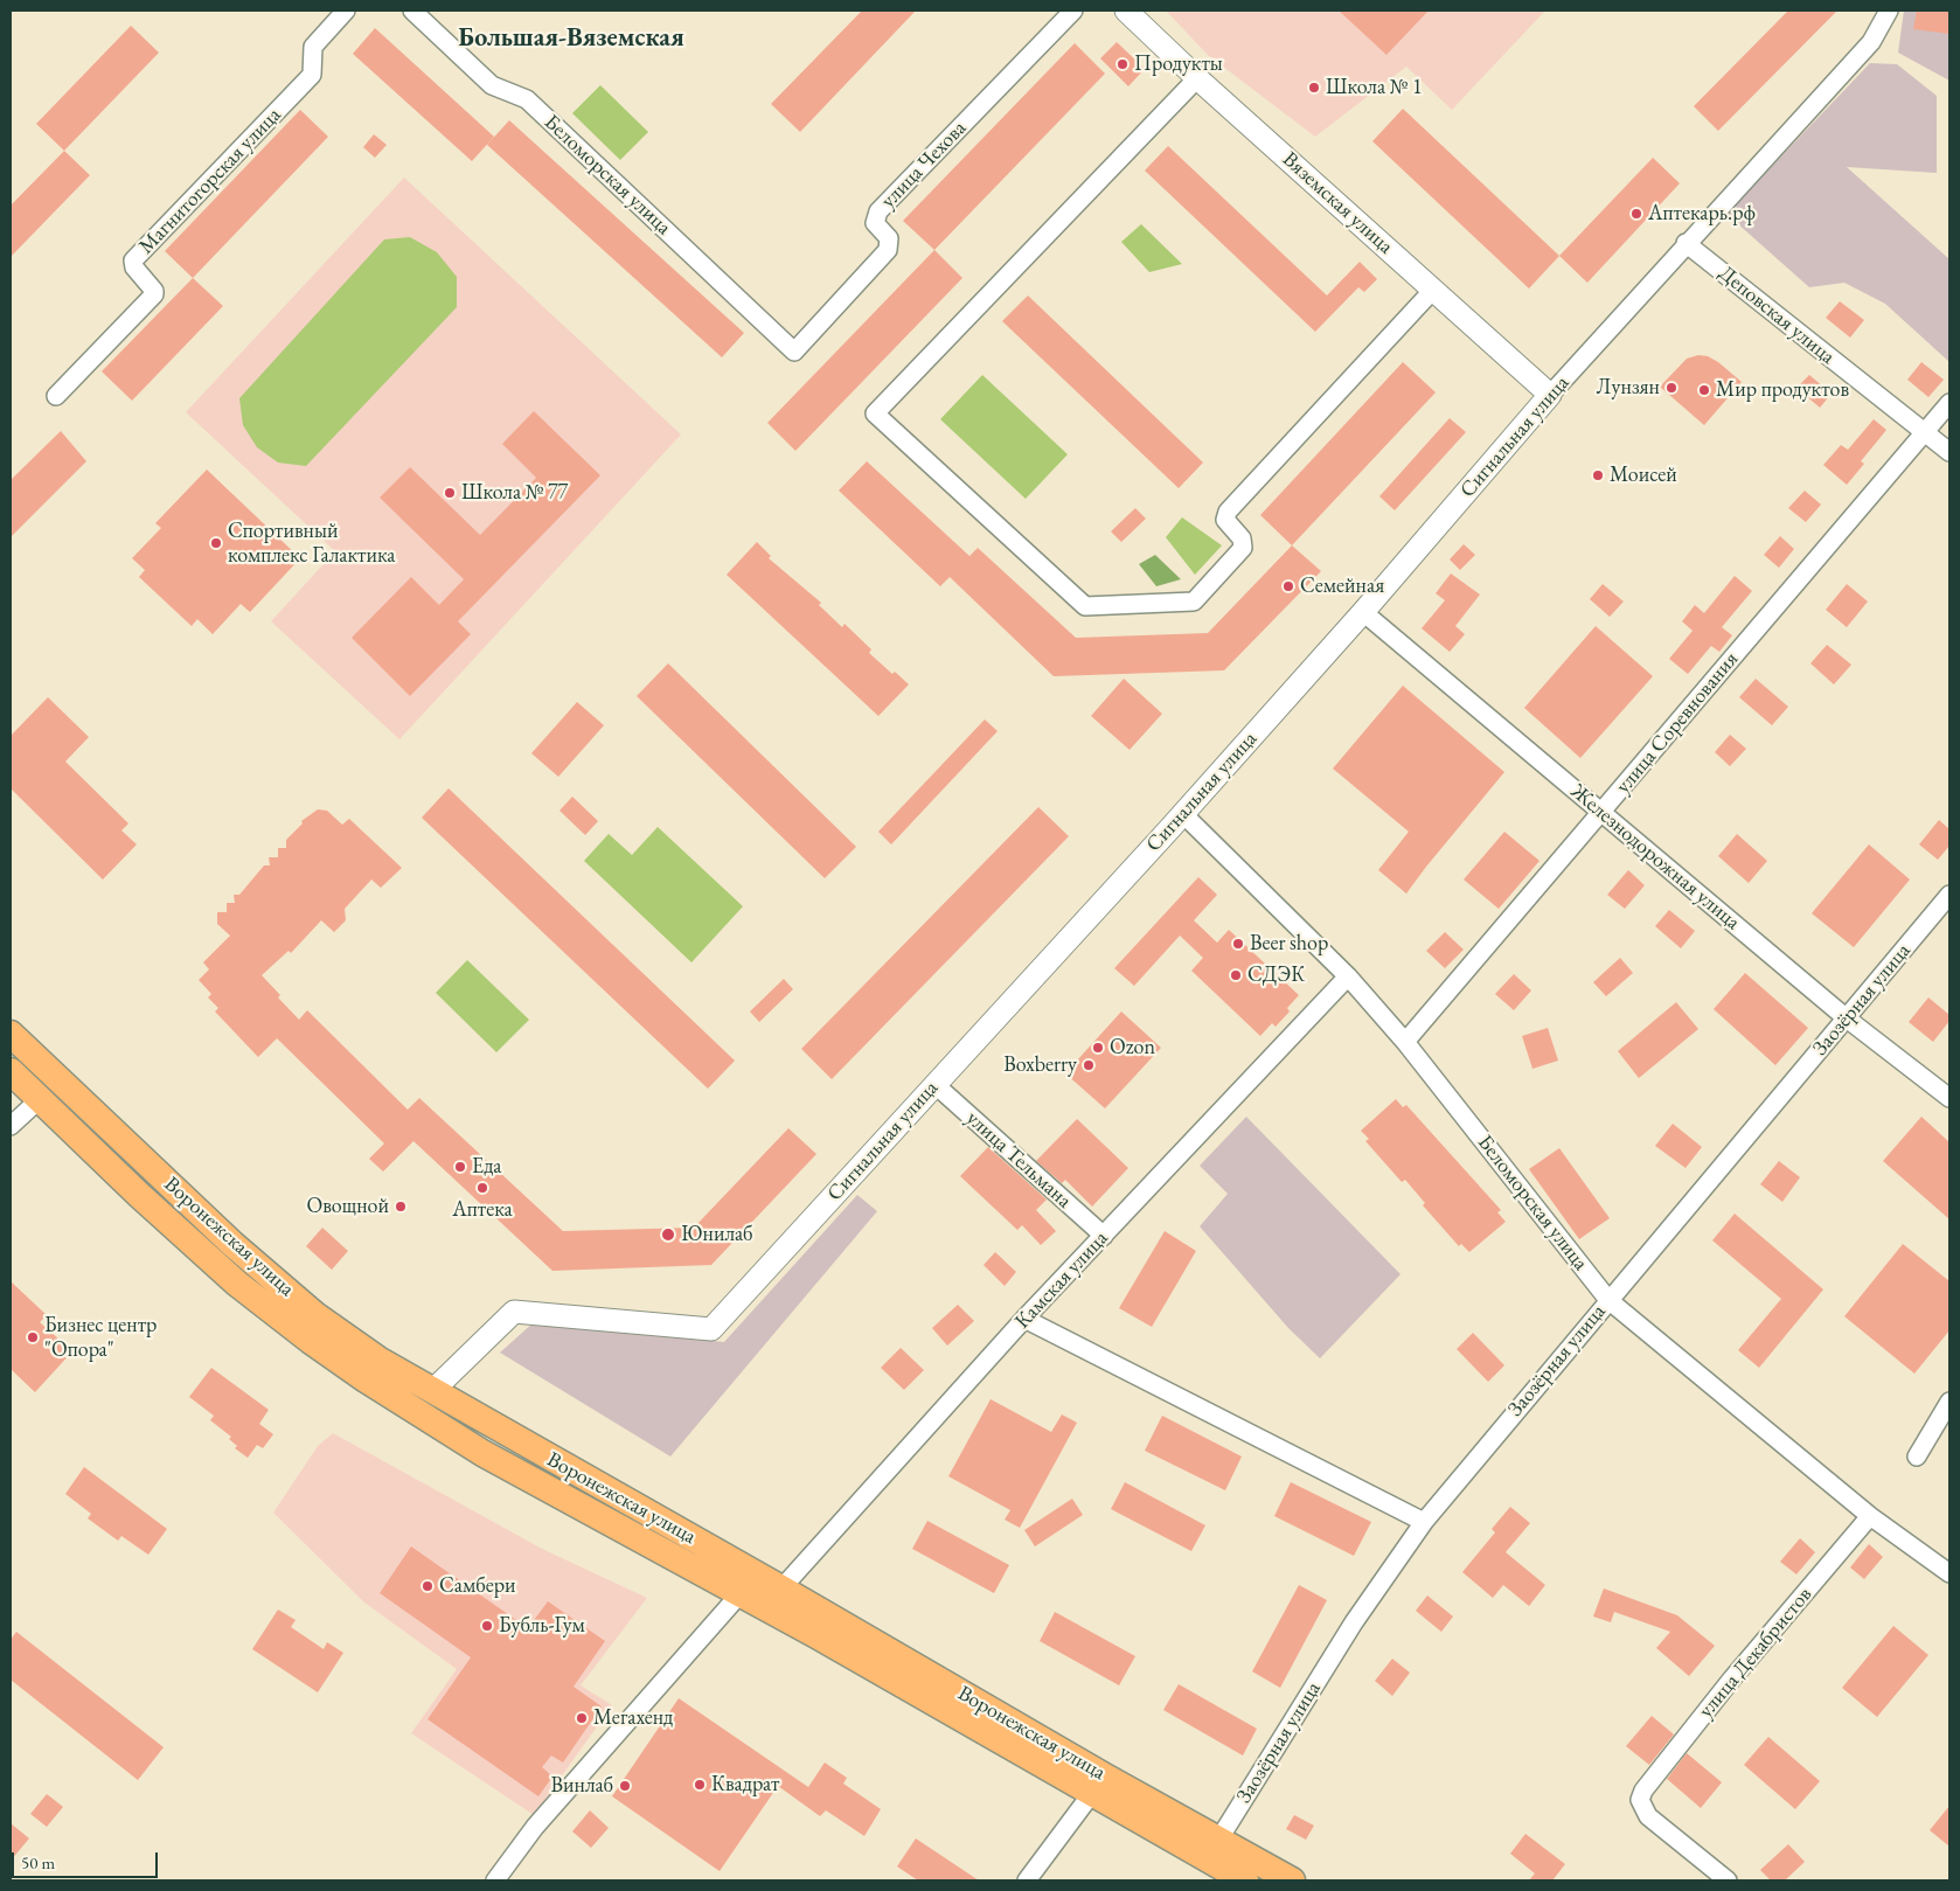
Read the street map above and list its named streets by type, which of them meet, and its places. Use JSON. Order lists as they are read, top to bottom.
{
  "streets": {
    "main road": ["Воронежская улица"],
    "street": [
      "улица Чехова",
      "Беломорская улица",
      "Магнитогорская улица",
      "Вяземская улица",
      "Деповская улица",
      "Сигнальная улица",
      "улица Соревнования",
      "Железнодорожная улица",
      "Заозёрная улица",
      "улица Тельмана",
      "Камская улица",
      "улица Декабристов"
    ]
  },
  "crossings": [
    ["улица Чехова", "Беломорская улица"],
    ["Беломорская улица", "Сигнальная улица"],
    ["Беломорская улица", "улица Соревнования"],
    ["Беломорская улица", "Заозёрная улица"],
    ["Беломорская улица", "Камская улица"],
    ["Беломорская улица", "улица Декабристов"],
    ["Вяземская улица", "Сигнальная улица"],
    ["Деповская улица", "Сигнальная улица"],
    ["Деповская улица", "улица Соревнования"],
    ["Сигнальная улица", "Железнодорожная улица"],
    ["Сигнальная улица", "улица Тельмана"],
    ["Сигнальная улица", "Воронежская улица"],
    ["улица Соревнования", "Железнодорожная улица"],
    ["Железнодорожная улица", "Заозёрная улица"],
    ["Заозёрная улица", "Воронежская улица"],
    ["улица Тельмана", "Камская улица"],
    ["Воронежская улица", "Камская улица"]
  ],
  "districts": ["Большая-Вяземская"],
  "places": [
    "Продукты",
    "Школа № 1",
    "Аптекарь.рф",
    "Лунзян",
    "Мир продуктов",
    "Моисей",
    "Школа № 77",
    "Спортивный комплекс Галактика",
    "Семейная",
    "Beer shop",
    "СДЭК",
    "Ozon",
    "Boxberry",
    "Еда",
    "Аптека",
    "Овощной",
    "Юнилаб",
    "Бизнес центр \"Опора\"",
    "Самбери",
    "Бубль-Гум",
    "Мегахенд",
    "Квадрат",
    "Винлаб"
  ],
  "scale_bar": "50 m"
}
